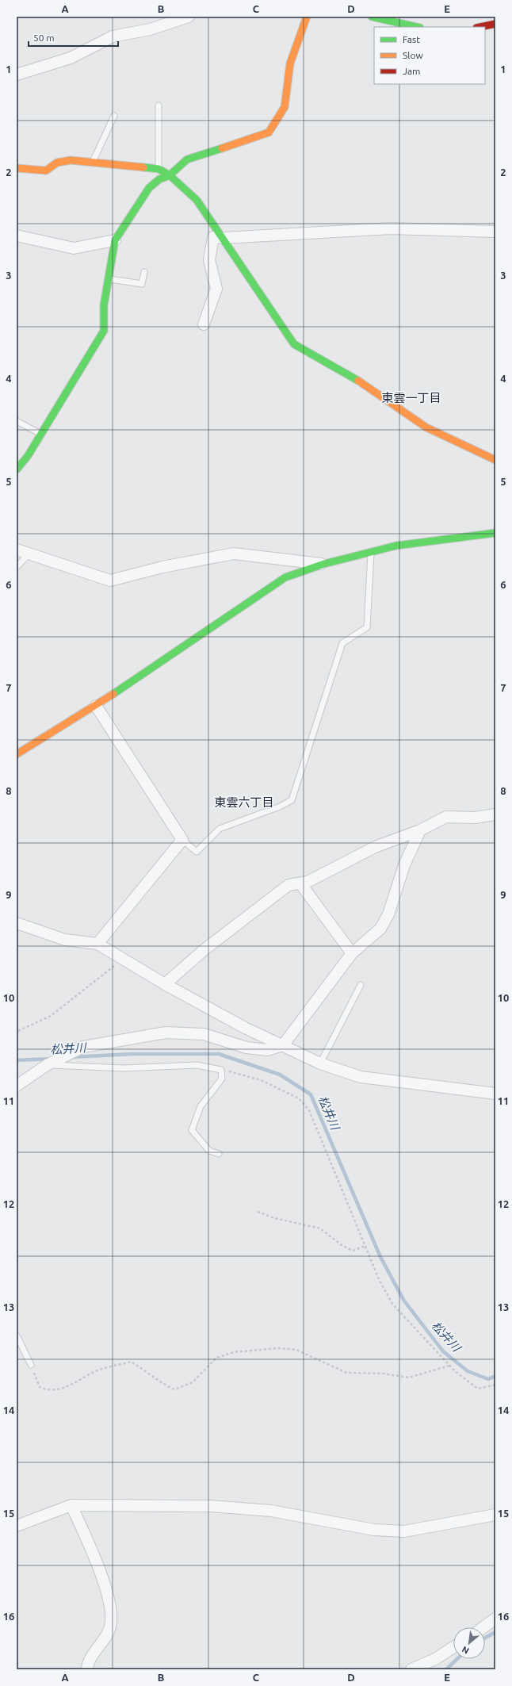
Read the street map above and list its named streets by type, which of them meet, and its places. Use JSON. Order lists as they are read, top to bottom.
{
  "districts": ["東雲一丁目", "東雲六丁目"],
  "water": ["松井川"],
  "legend": ["Fast", "Slow", "Jam"],
  "scale_bar": "50 m",
  "north": "bottom left",
  "grid": {
    "columns": [
      "A",
      "B",
      "C",
      "D",
      "E"
    ],
    "rows": [
      "1",
      "2",
      "3",
      "4",
      "5",
      "6",
      "7",
      "8",
      "9",
      "10",
      "11",
      "12",
      "13",
      "14",
      "15",
      "16"
    ]
  }
}
